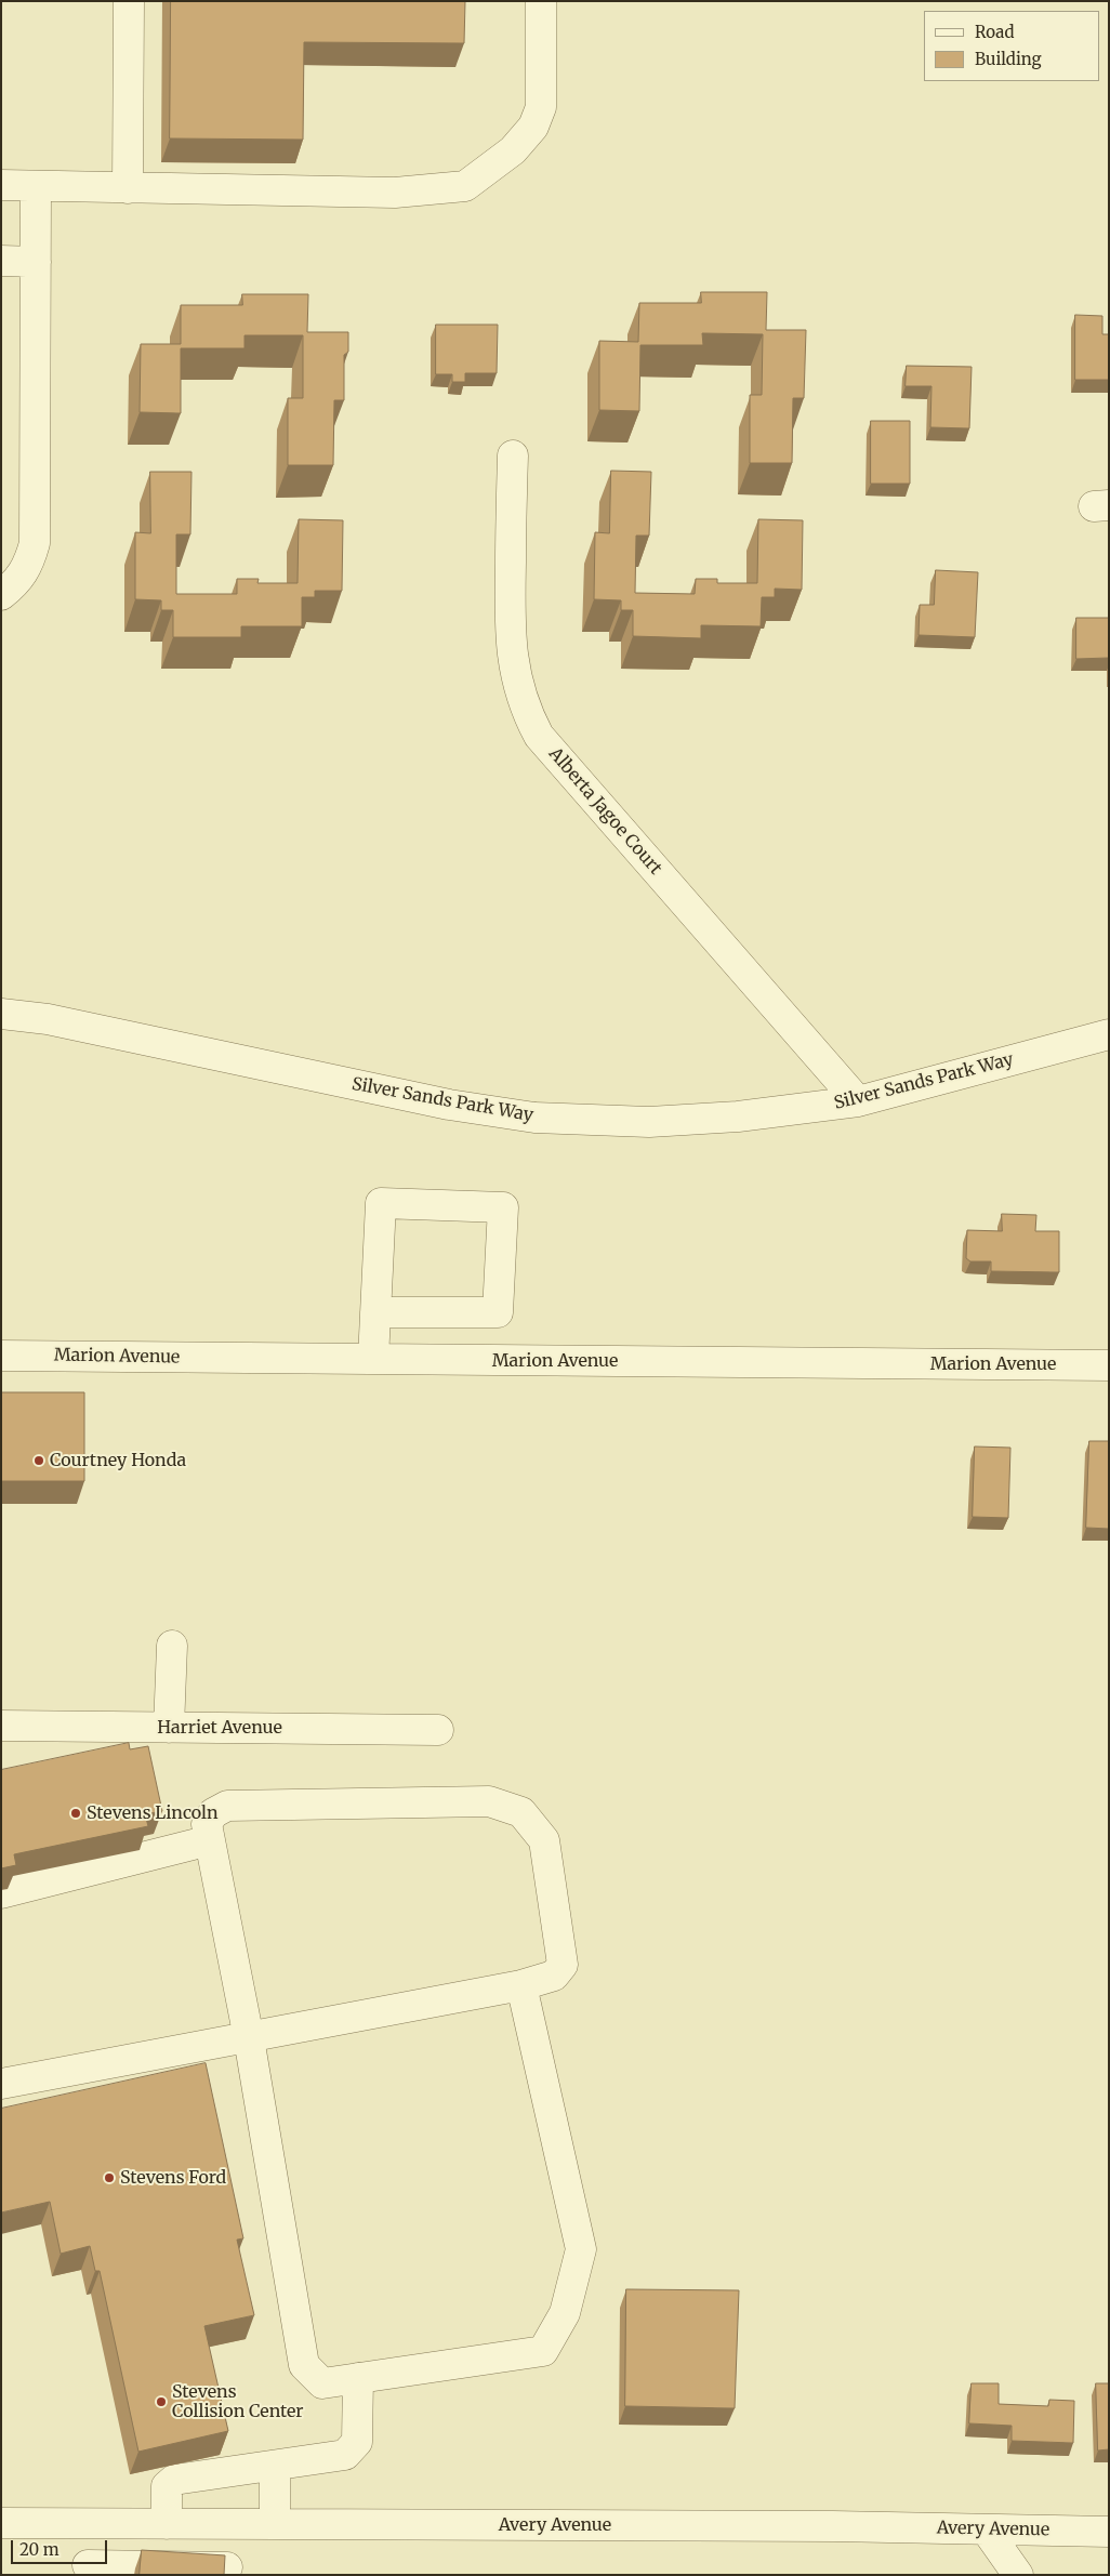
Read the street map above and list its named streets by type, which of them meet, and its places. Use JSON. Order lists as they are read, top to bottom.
{
  "streets": {
    "street": [
      "Alberta Jagoe Court",
      "Silver Sands Park Way",
      "Marion Avenue",
      "Harriet Avenue",
      "Avery Avenue"
    ]
  },
  "crossings": [
    ["Alberta Jagoe Court", "Silver Sands Park Way"]
  ],
  "places": [
    "Courtney Honda",
    "Stevens Lincoln",
    "Stevens Ford",
    "Stevens Collision Center"
  ],
  "legend": ["Road", "Building"],
  "scale_bar": "20 m"
}
